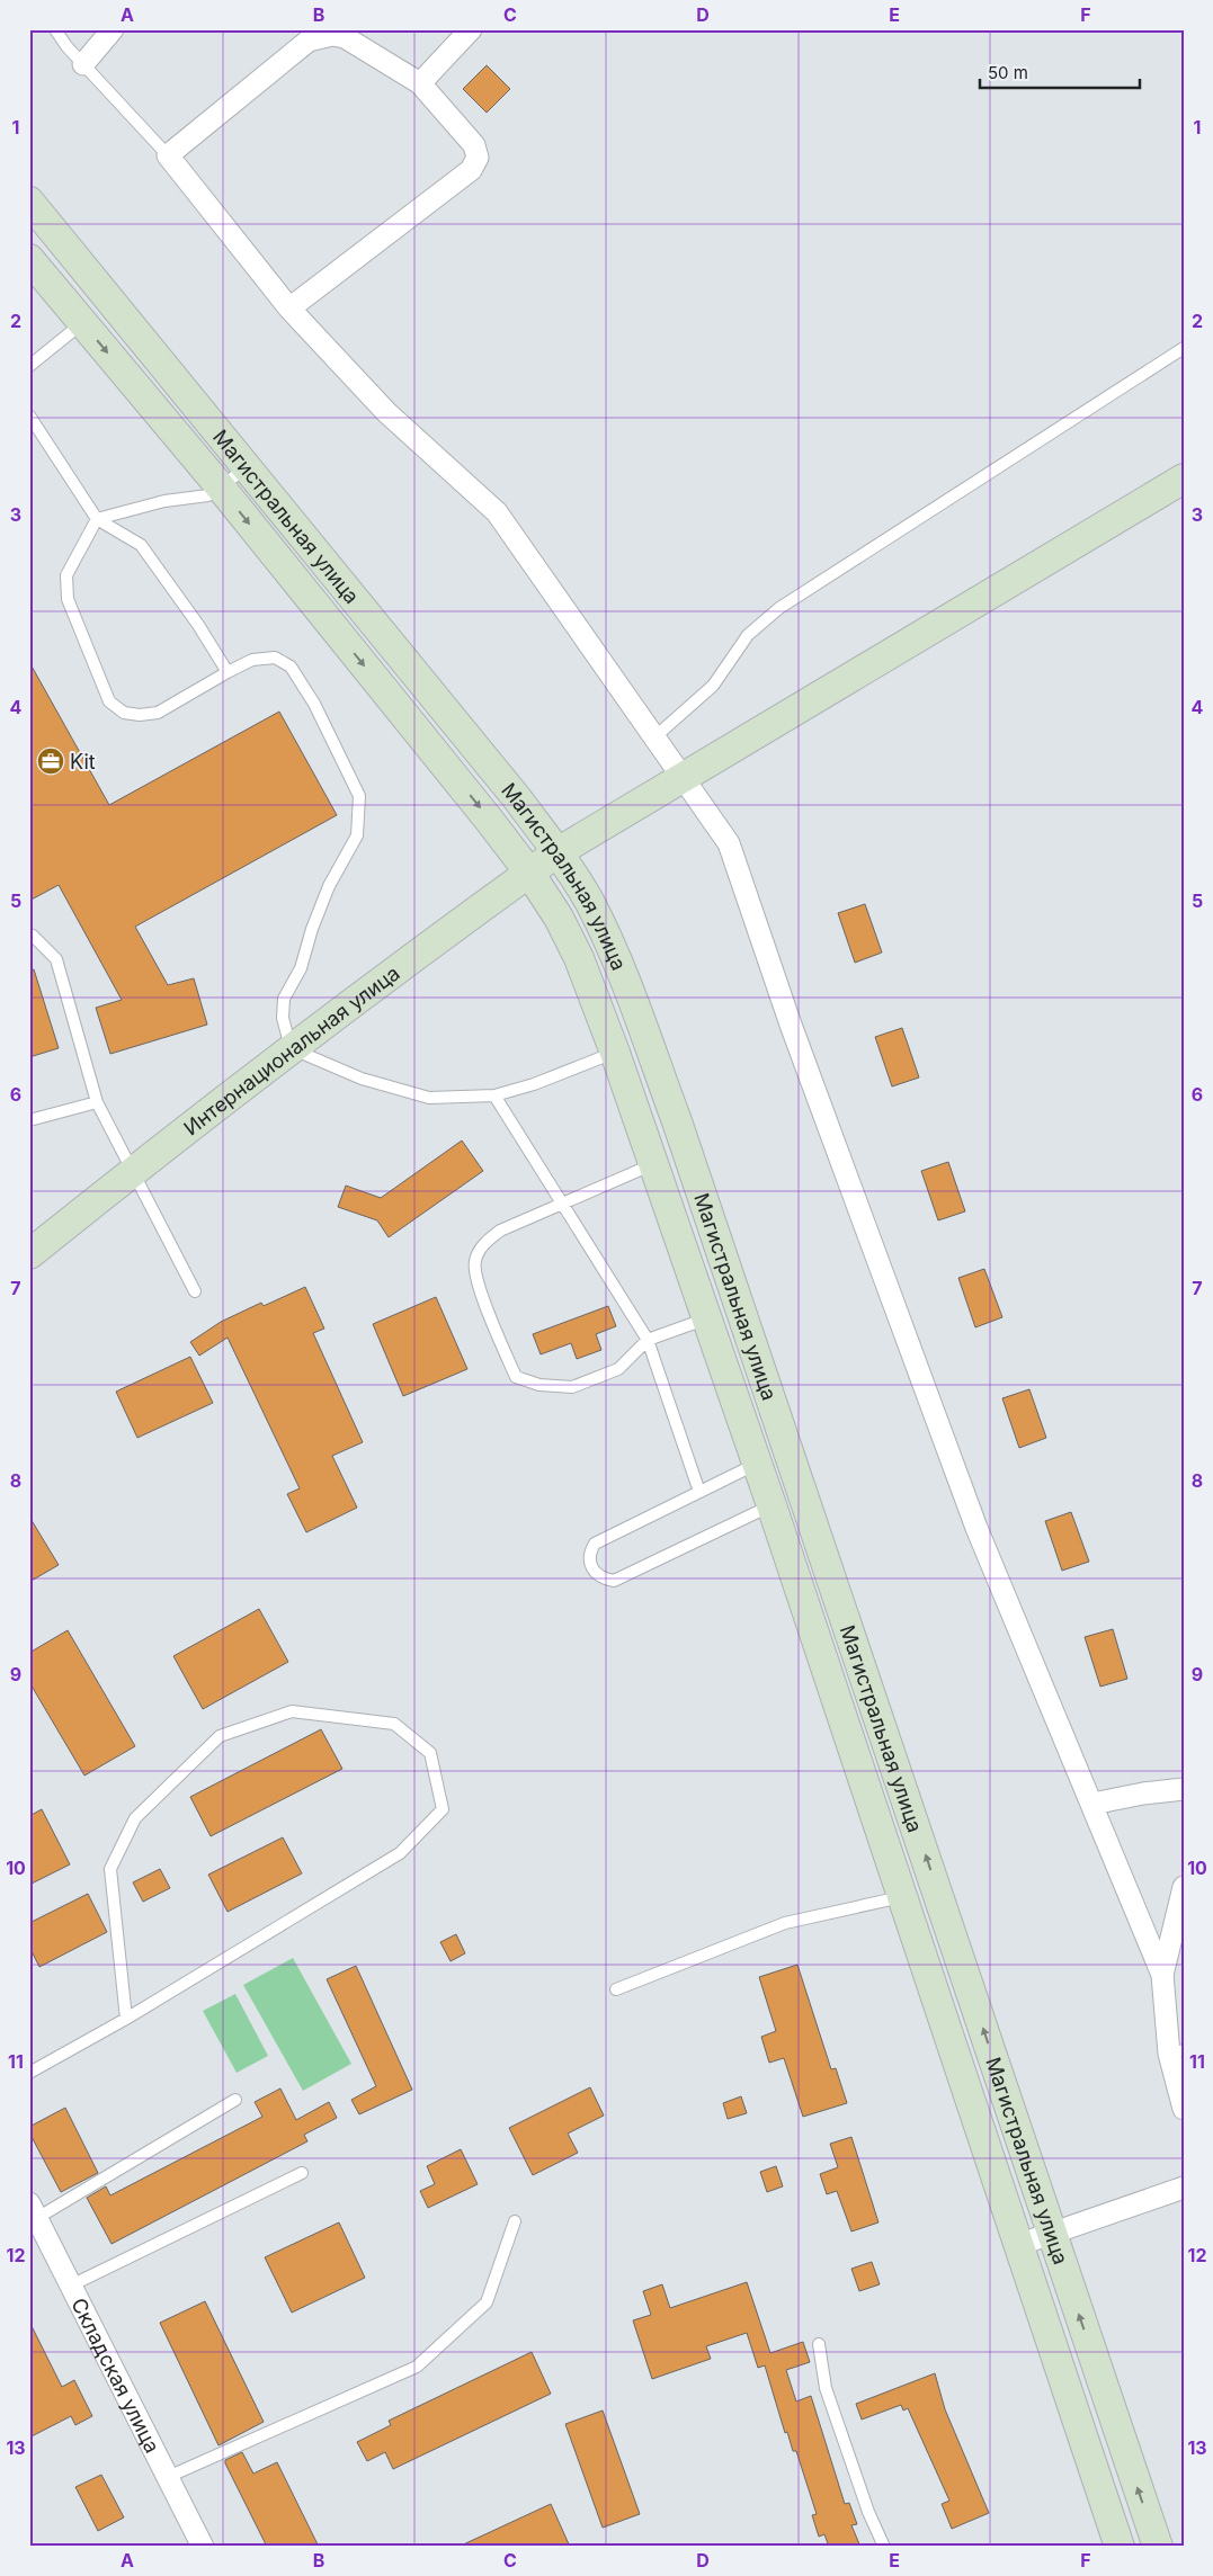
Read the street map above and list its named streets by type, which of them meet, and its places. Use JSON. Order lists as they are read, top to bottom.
{
  "streets": {
    "main road": ["Магистральная улица", "Интернациональная улица"],
    "street": ["Складская улица"]
  },
  "crossings": [
    ["Магистральная улица", "Интернациональная улица"]
  ],
  "places": {
    "office": ["Kit"]
  },
  "scale_bar": "50 m",
  "grid": {
    "columns": [
      "A",
      "B",
      "C",
      "D",
      "E",
      "F"
    ],
    "rows": [
      "1",
      "2",
      "3",
      "4",
      "5",
      "6",
      "7",
      "8",
      "9",
      "10",
      "11",
      "12",
      "13"
    ]
  }
}
